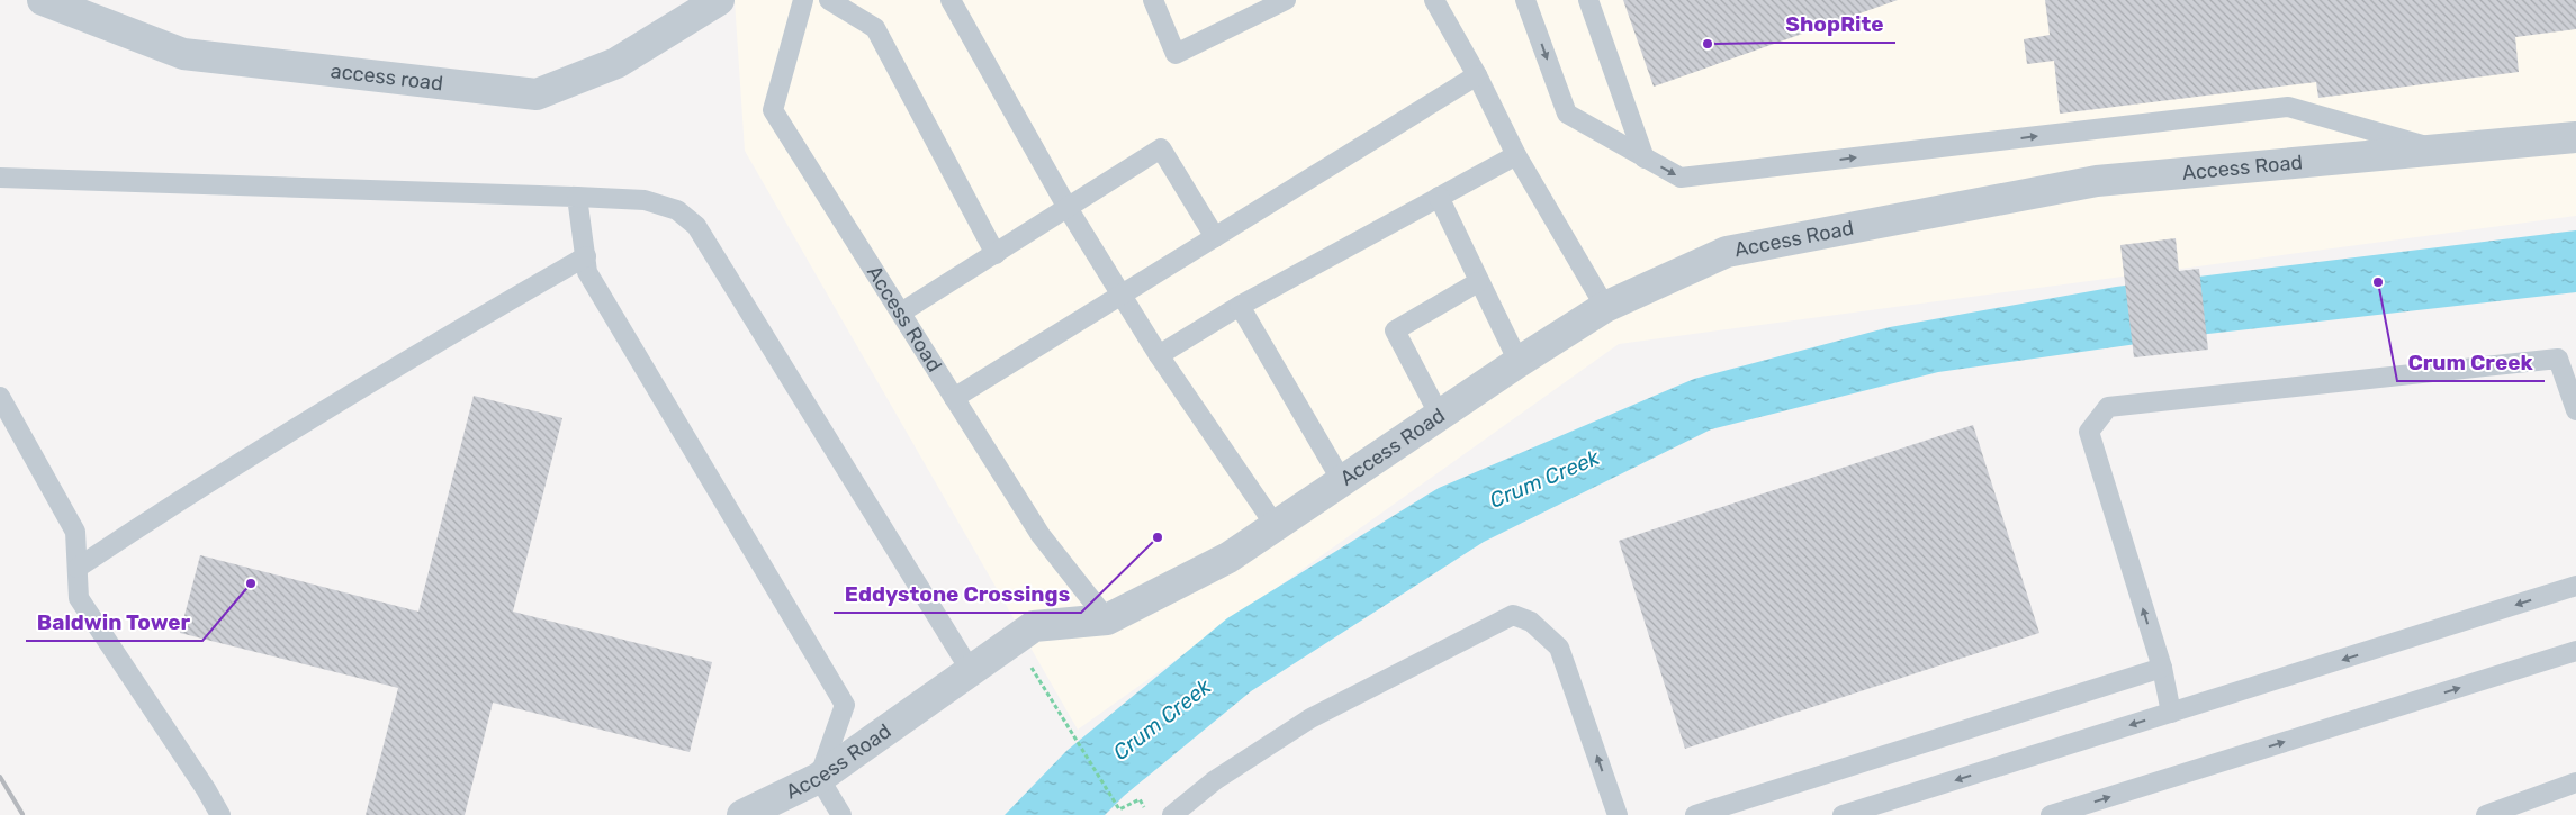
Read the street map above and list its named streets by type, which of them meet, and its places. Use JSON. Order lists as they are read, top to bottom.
{
  "streets": {
    "street": ["access road", "Access Road"]
  },
  "water": ["Crum Creek"],
  "places": [
    "ShopRite",
    "Crum Creek",
    "Eddystone Crossings",
    "Baldwin Tower"
  ]
}
